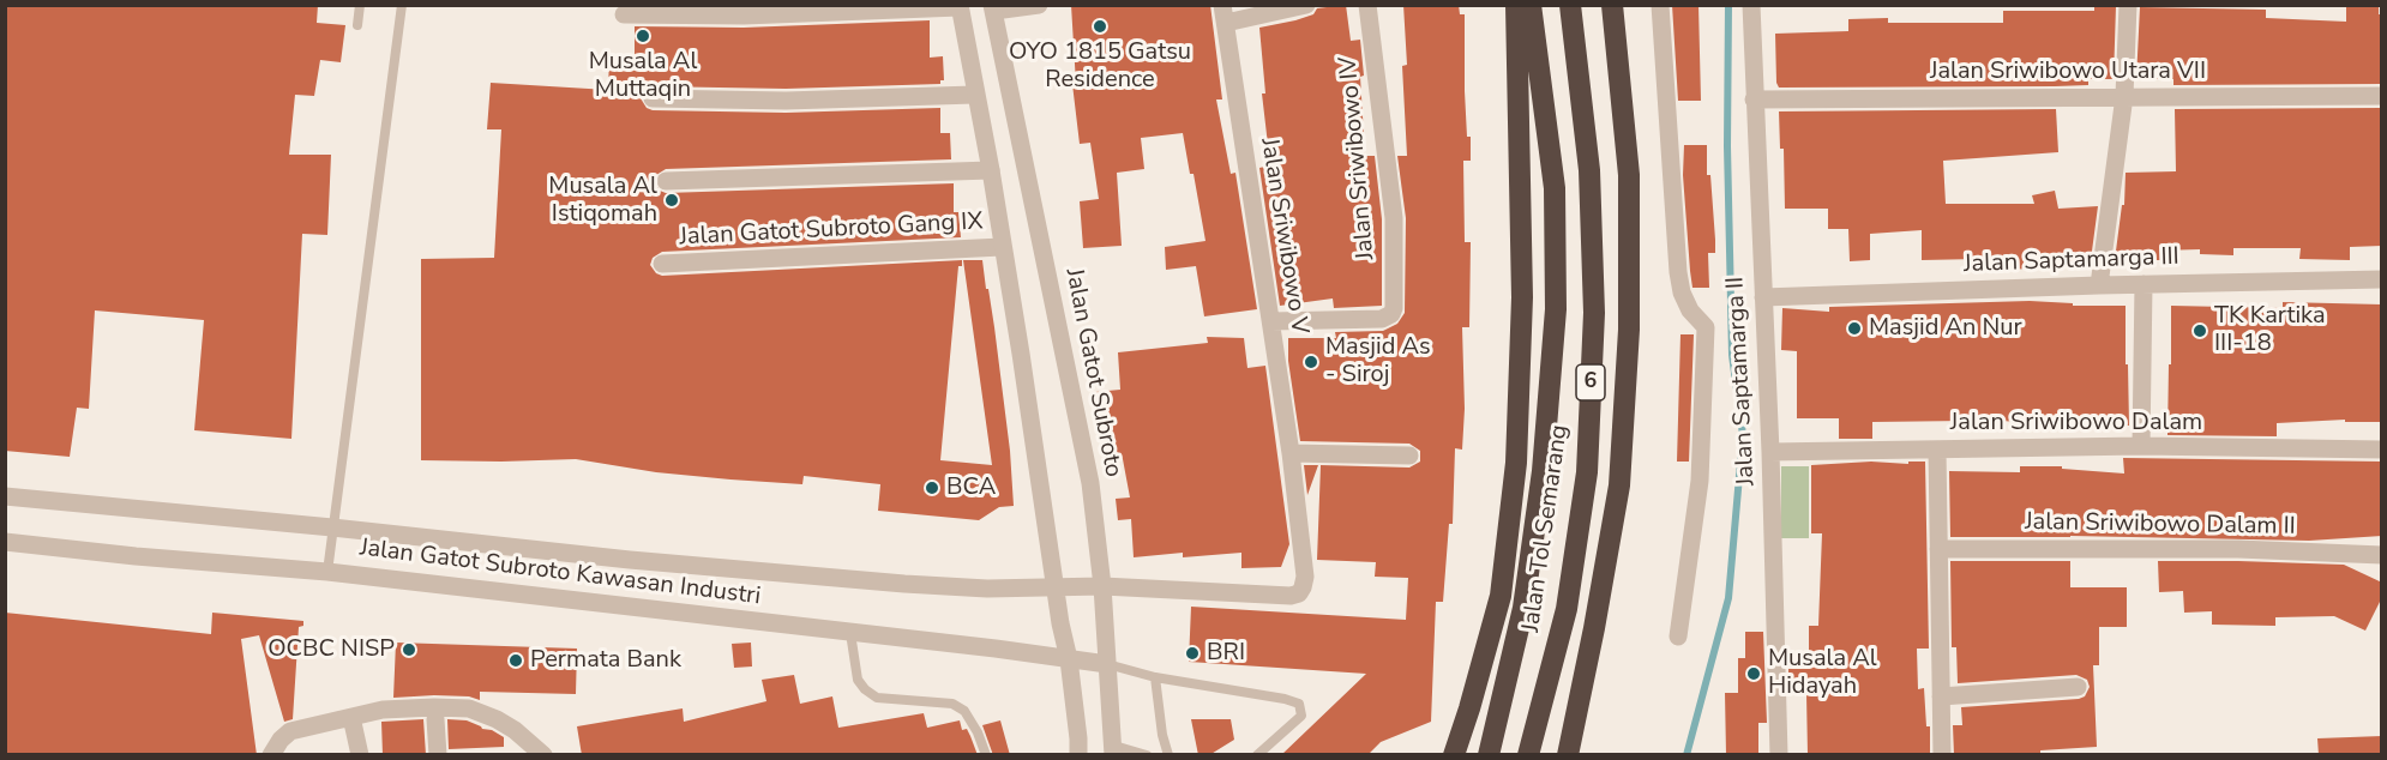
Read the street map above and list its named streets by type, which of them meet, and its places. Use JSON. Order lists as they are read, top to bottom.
{
  "streets": {
    "highway": ["6", "Jalan Tol Semarang"],
    "street": [
      "Jalan Sriwibowo Utara VII",
      "Jalan Sriwibowo IV",
      "Jalan Gatot Subroto Gang IX",
      "Jalan Sriwibowo V",
      "Jalan Saptamarga III",
      "Jalan Gatot Subroto",
      "Jalan Saptamarga II",
      "Jalan Sriwibowo Dalam",
      "Jalan Sriwibowo Dalam II",
      "Jalan Gatot Subroto Kawasan Industri"
    ]
  },
  "crossings": [
    ["Jalan Sriwibowo Utara VII", "Jalan Saptamarga II"],
    ["Jalan Sriwibowo IV", "Jalan Sriwibowo V"],
    ["Jalan Sriwibowo V", "Jalan Gatot Subroto Kawasan Industri"],
    ["Jalan Saptamarga III", "Jalan Saptamarga II"],
    ["Jalan Gatot Subroto", "Jalan Gatot Subroto Kawasan Industri"],
    ["Jalan Saptamarga II", "Jalan Sriwibowo Dalam"]
  ],
  "places": [
    "OYO 1815 Gatsu Residence",
    "Musala Al Muttaqin",
    "Musala Al Istiqomah",
    "Masjid An Nur",
    "TK Kartika III-18",
    "Masjid As - Siroj",
    "BCA",
    "OCBC NISP",
    "BRI",
    "Permata Bank",
    "Musala Al Hidayah"
  ]
}
